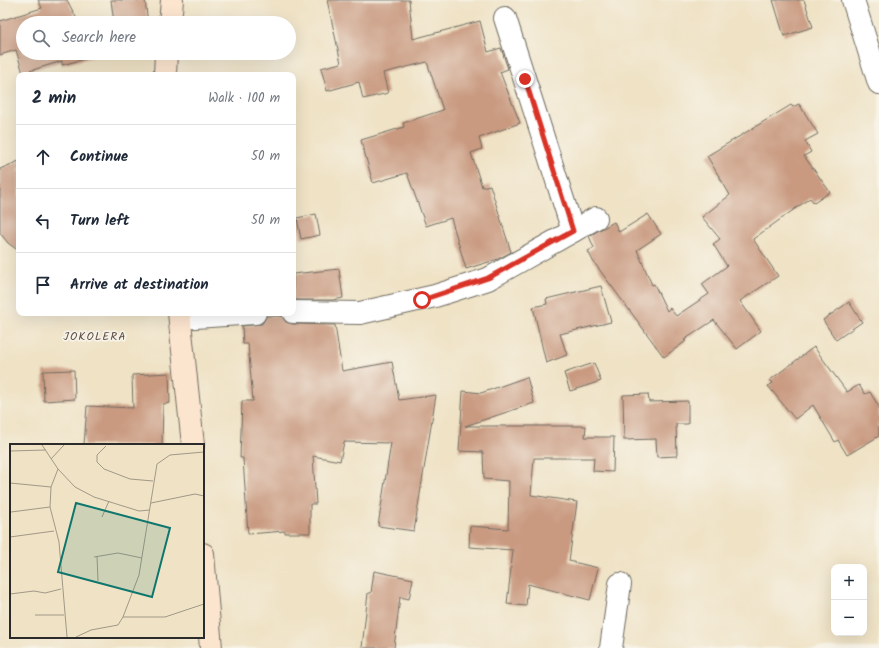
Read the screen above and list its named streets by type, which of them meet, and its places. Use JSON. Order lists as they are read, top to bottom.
{
  "districts": ["JOKOLERA"],
  "page": {
    "search": "Search here",
    "heading": ["2 min", "Walk · 100 m"],
    "list": [
      ["Continue", "50 m"],
      ["Turn left", "50 m"],
      "Arrive at destination"
    ],
    "map_buttons": ["+", "−"]
  }
}
